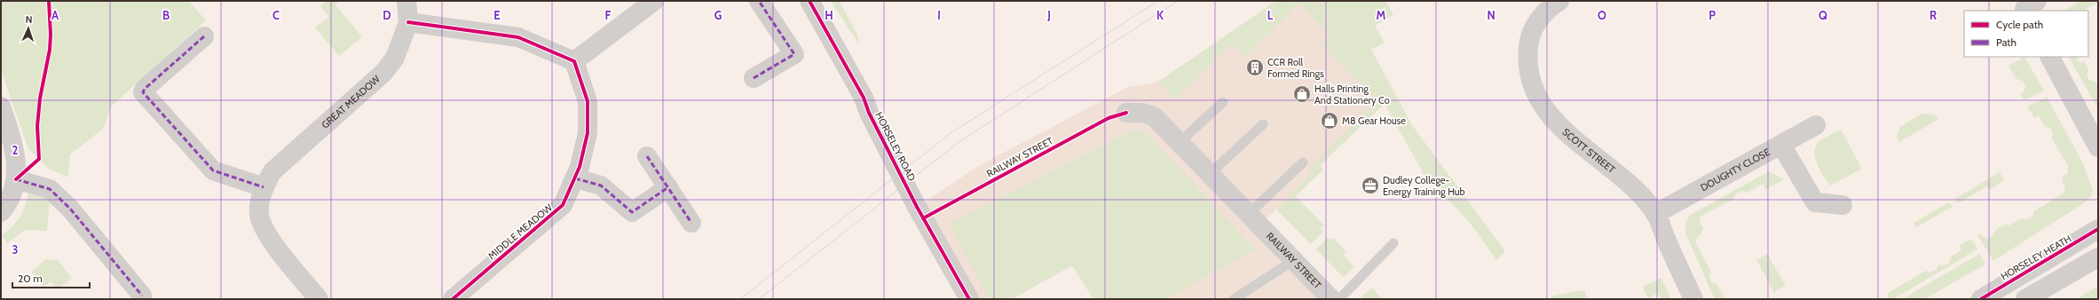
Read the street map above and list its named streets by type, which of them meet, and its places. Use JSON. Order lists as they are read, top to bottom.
{
  "streets": {
    "main road": [
      "GREAT MEADOW",
      "HORSELEY ROAD",
      "SCOTT STREET",
      "RAILWAY STREET",
      "DOUGHTY CLOSE",
      "MIDDLE MEADOW",
      "HORSELEY HEATH"
    ]
  },
  "crossings": [
    ["SCOTT STREET", "DOUGHTY CLOSE"]
  ],
  "places": {
    "building": ["CCR Roll Formed Rings"],
    "shop": ["Halls Printing And Stationery Co", "M8 Gear House"],
    "office": ["Dudley College- Energy Training Hub"]
  },
  "legend": ["Cycle path", "Path"],
  "scale_bar": "20 m",
  "north": "top",
  "grid": {
    "columns": [
      "A",
      "B",
      "C",
      "D",
      "E",
      "F",
      "G",
      "H",
      "I",
      "J",
      "K",
      "L",
      "M",
      "N",
      "O",
      "P",
      "Q",
      "R"
    ],
    "rows": ["2", "3"]
  }
}
